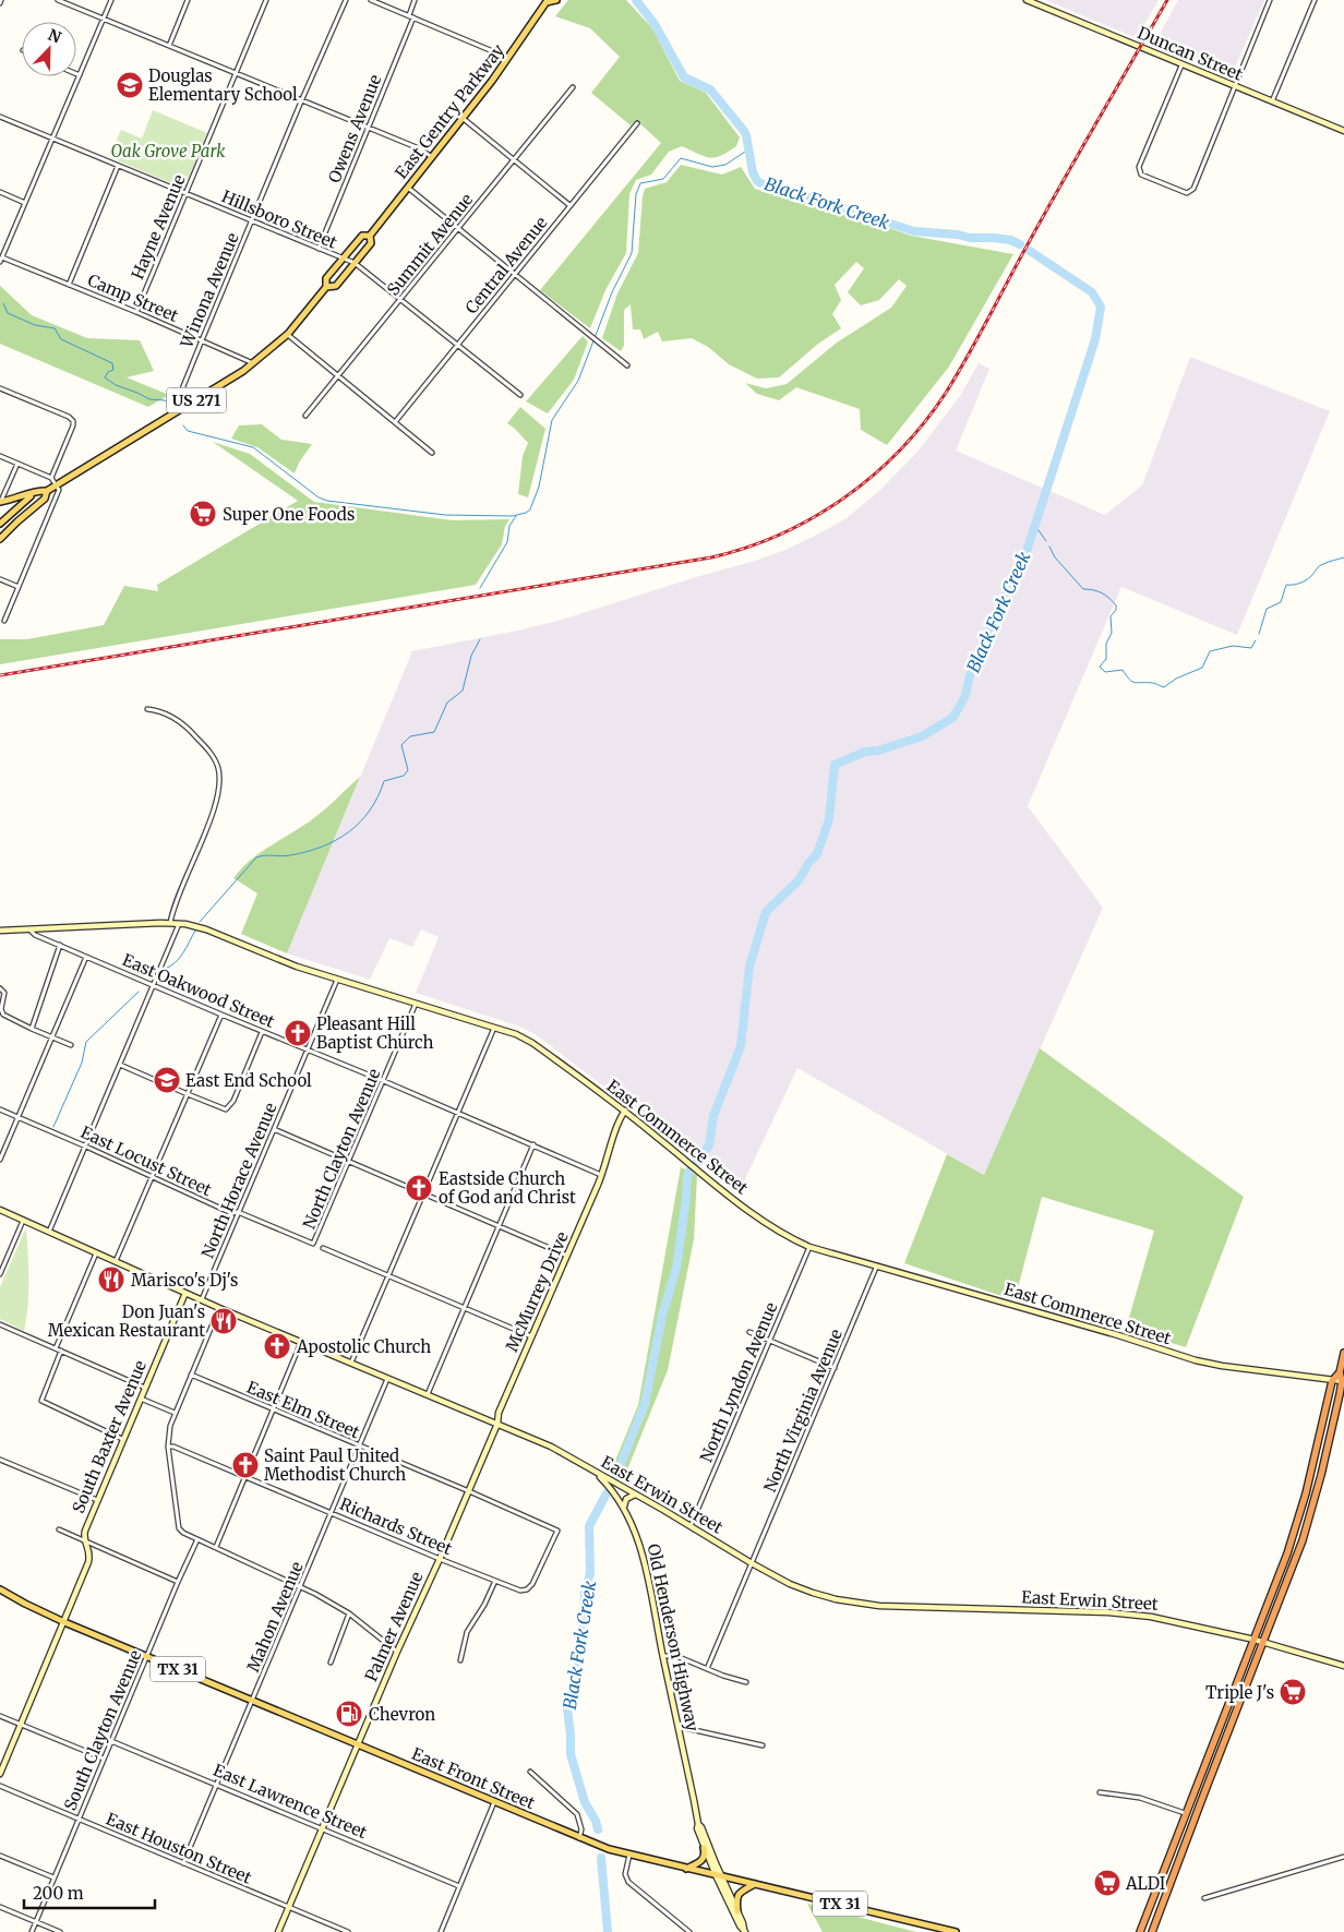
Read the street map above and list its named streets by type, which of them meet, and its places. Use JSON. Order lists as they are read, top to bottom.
{
  "streets": {
    "main road": [
      "East Gentry Parkway",
      "US 271",
      "TX 31",
      "East Front Street"
    ],
    "street": [
      "Duncan Street",
      "Owens Avenue",
      "Hillsboro Street",
      "Hayne Avenue",
      "Summit Avenue",
      "Central Avenue",
      "Winona Avenue",
      "Camp Street",
      "East Oakwood Street",
      "East Commerce Street",
      "North Clayton Avenue",
      "East Locust Street",
      "North Horace Avenue",
      "McMurrey Drive",
      "North Lyndon Avenue",
      "East Elm Street",
      "North Virginia Avenue",
      "South Baxter Avenue",
      "East Erwin Street",
      "Richards Street",
      "Mahon Avenue",
      "Palmer Avenue",
      "Old Henderson Highway",
      "South Clayton Avenue",
      "East Lawrence Street",
      "East Houston Street"
    ]
  },
  "crossings": [
    ["East Gentry Parkway", "Hillsboro Street"],
    ["East Gentry Parkway", "Winona Avenue"],
    ["East Gentry Parkway", "Camp Street"],
    ["East Gentry Parkway", "US 271"],
    ["Owens Avenue", "Hillsboro Street"],
    ["Hillsboro Street", "Hayne Avenue"],
    ["Hillsboro Street", "Summit Avenue"],
    ["Hillsboro Street", "Central Avenue"],
    ["Hillsboro Street", "Winona Avenue"],
    ["Hayne Avenue", "Camp Street"],
    ["Winona Avenue", "Camp Street"],
    ["East Oakwood Street", "East Commerce Street"],
    ["East Oakwood Street", "North Clayton Avenue"],
    ["East Oakwood Street", "North Horace Avenue"],
    ["East Oakwood Street", "McMurrey Drive"],
    ["East Commerce Street", "North Clayton Avenue"],
    ["East Commerce Street", "North Horace Avenue"],
    ["East Commerce Street", "McMurrey Drive"],
    ["East Commerce Street", "North Lyndon Avenue"],
    ["East Commerce Street", "North Virginia Avenue"],
    ["North Clayton Avenue", "East Locust Street"],
    ["East Locust Street", "North Horace Avenue"],
    ["North Horace Avenue", "East Erwin Street"],
    ["McMurrey Drive", "East Erwin Street"],
    ["McMurrey Drive", "Palmer Avenue"],
    ["North Lyndon Avenue", "East Erwin Street"],
    ["East Elm Street", "Richards Street"],
    ["East Elm Street", "Mahon Avenue"],
    ["East Elm Street", "Palmer Avenue"],
    ["North Virginia Avenue", "East Erwin Street"],
    ["South Baxter Avenue", "East Erwin Street"],
    ["South Baxter Avenue", "East Front Street"],
    ["East Erwin Street", "Mahon Avenue"],
    ["East Erwin Street", "Palmer Avenue"],
    ["East Erwin Street", "Old Henderson Highway"],
    ["Richards Street", "Mahon Avenue"],
    ["Richards Street", "Palmer Avenue"],
    ["Mahon Avenue", "East Front Street"],
    ["Mahon Avenue", "East Lawrence Street"],
    ["Mahon Avenue", "East Houston Street"],
    ["Palmer Avenue", "East Front Street"],
    ["Palmer Avenue", "East Lawrence Street"],
    ["Palmer Avenue", "East Houston Street"],
    ["Old Henderson Highway", "East Front Street"],
    ["South Clayton Avenue", "East Front Street"],
    ["South Clayton Avenue", "East Lawrence Street"],
    ["South Clayton Avenue", "East Houston Street"]
  ],
  "water": ["Black Fork Creek"],
  "parks": ["Oak Grove Park"],
  "places": {
    "school or university": ["Douglas Elementary School", "East End School"],
    "supermarket": ["Super One Foods", "Triple J's", "ALDI"],
    "church": [
      "Pleasant Hill Baptist Church",
      "Eastside Church of God and Christ",
      "Apostolic Church",
      "Saint Paul United Methodist Church"
    ],
    "restaurant": ["Marisco's Dj's", "Don Juan's Mexican Restaurant"],
    "fuel station": ["Chevron"]
  },
  "scale_bar": "200 m",
  "north": "top right"
}
